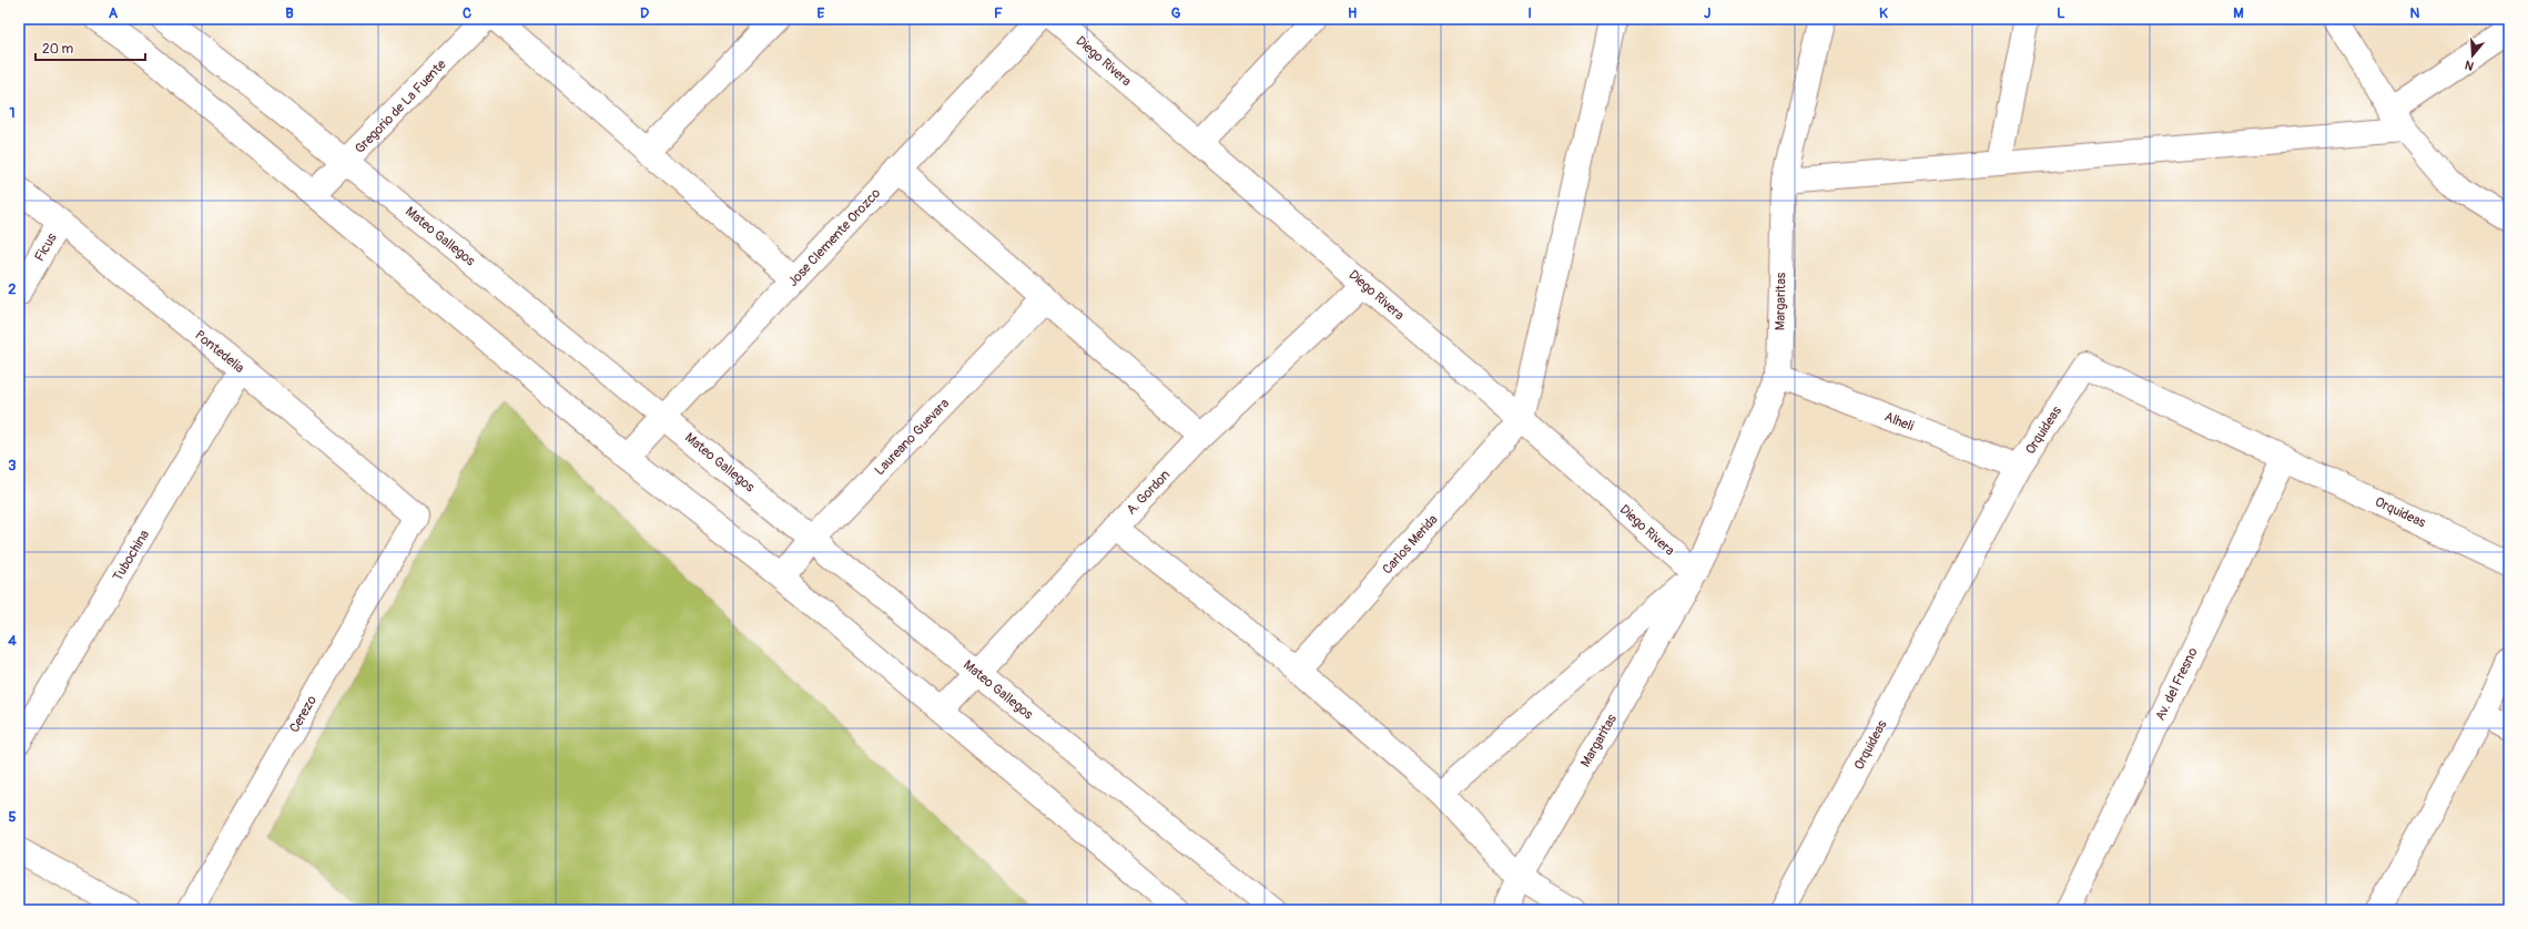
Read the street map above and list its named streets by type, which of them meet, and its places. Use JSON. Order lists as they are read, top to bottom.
{
  "streets": {
    "street": [
      "Diego Rivera",
      "Gregorio de La Fuente",
      "Mateo Gallegos",
      "Jose Clemente Orozco",
      "Ficus",
      "Margaritas",
      "Pontedelia",
      "Alheli",
      "Orquideas",
      "Laureano Guevara",
      "A. Gordon",
      "Carlos Merida",
      "Tubochina",
      "Av. del Fresno",
      "Cerezo"
    ]
  },
  "crossings": [
    ["Diego Rivera", "Margaritas"],
    ["Diego Rivera", "A. Gordon"],
    ["Diego Rivera", "Carlos Merida"],
    ["Gregorio de La Fuente", "Mateo Gallegos"],
    ["Mateo Gallegos", "Jose Clemente Orozco"],
    ["Mateo Gallegos", "Laureano Guevara"],
    ["Mateo Gallegos", "A. Gordon"],
    ["Ficus", "Pontedelia"],
    ["Margaritas", "Alheli"],
    ["Pontedelia", "Tubochina"],
    ["Pontedelia", "Cerezo"],
    ["Alheli", "Orquideas"],
    ["Orquideas", "Av. del Fresno"]
  ],
  "scale_bar": "20 m",
  "north": "bottom",
  "grid": {
    "columns": [
      "A",
      "B",
      "C",
      "D",
      "E",
      "F",
      "G",
      "H",
      "I",
      "J",
      "K",
      "L",
      "M",
      "N"
    ],
    "rows": [
      "1",
      "2",
      "3",
      "4",
      "5"
    ]
  }
}
